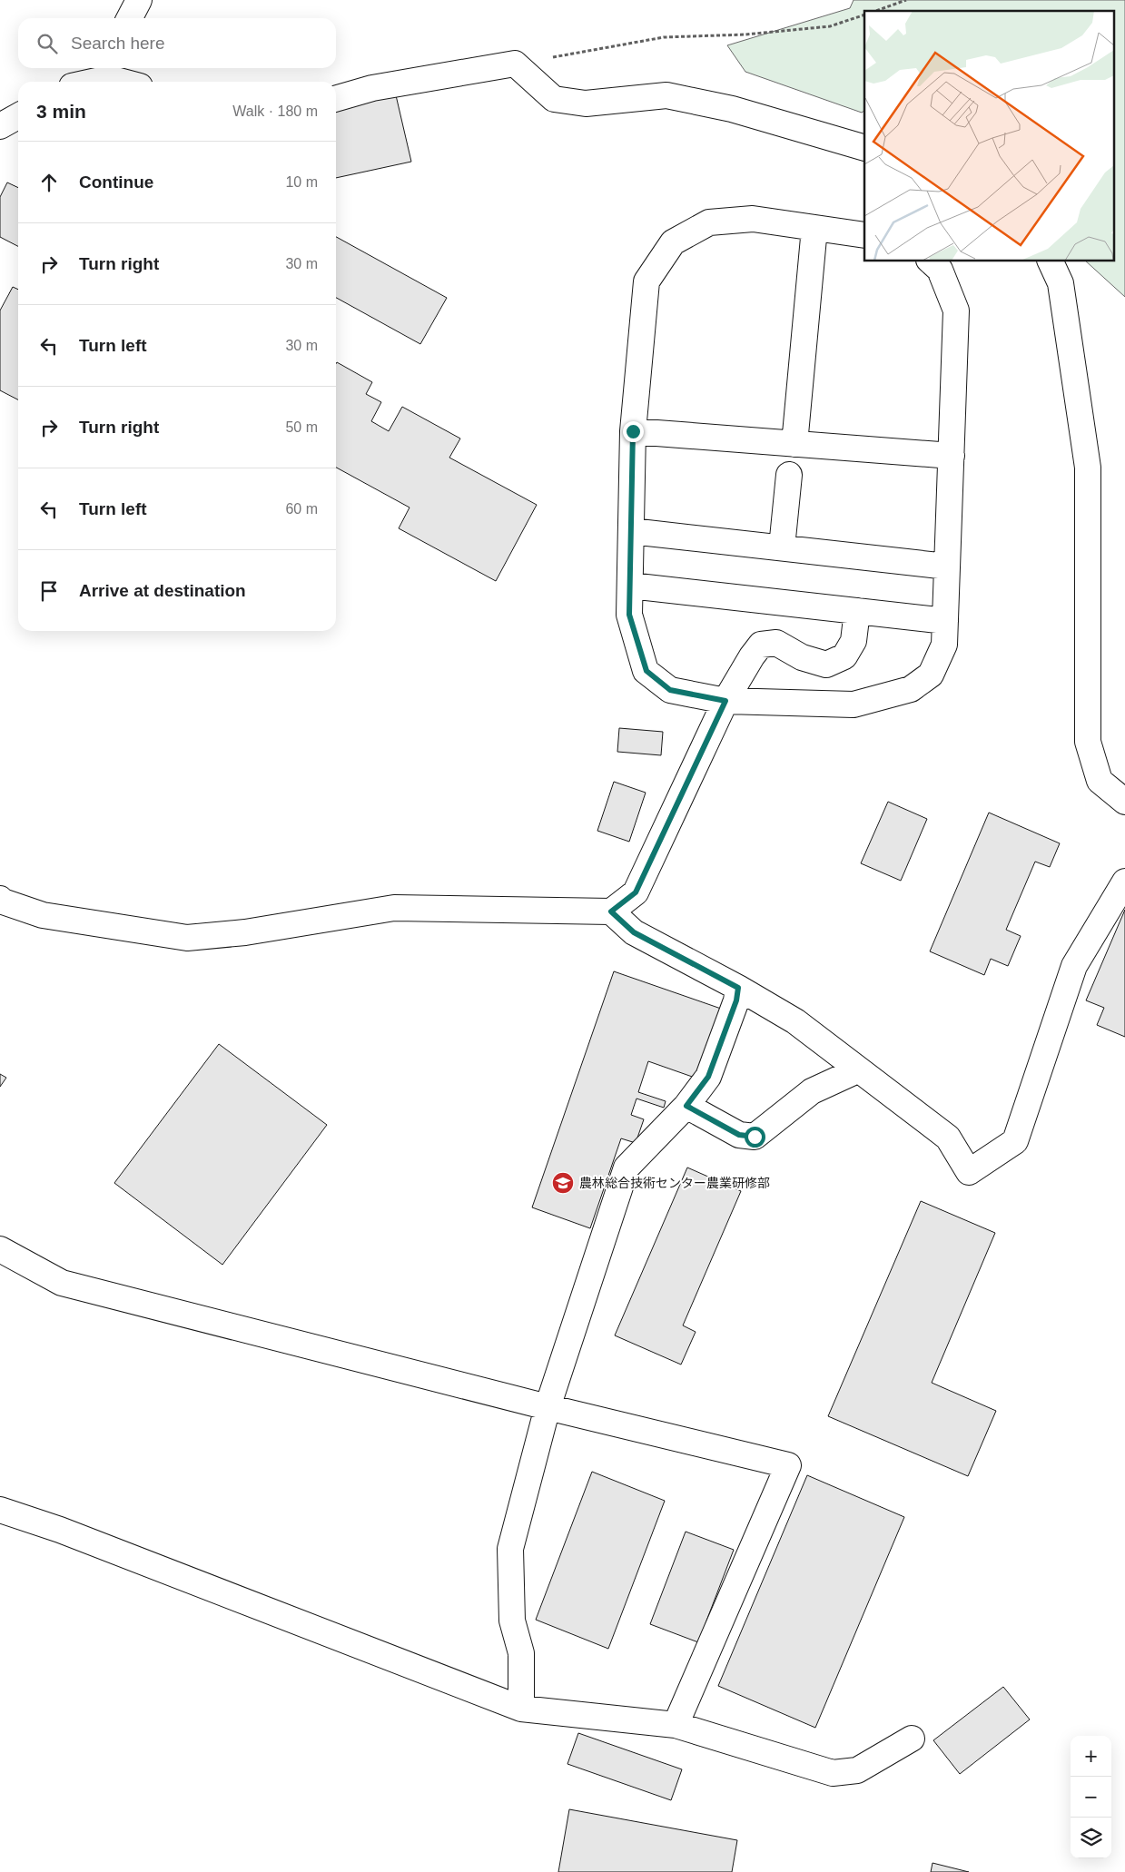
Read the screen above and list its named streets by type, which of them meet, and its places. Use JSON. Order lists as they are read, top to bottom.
{
  "places": {
    "school or university": ["農林総合技術センター農業研修部"]
  },
  "page": {
    "search": "Search here",
    "heading": ["3 min", "Walk · 180 m"],
    "list": [
      ["Continue", "10 m"],
      ["Turn right", "30 m"],
      ["Turn left", "30 m"],
      ["Turn right", "50 m"],
      ["Turn left", "60 m"],
      "Arrive at destination"
    ],
    "map_buttons": ["+", "−"]
  }
}
